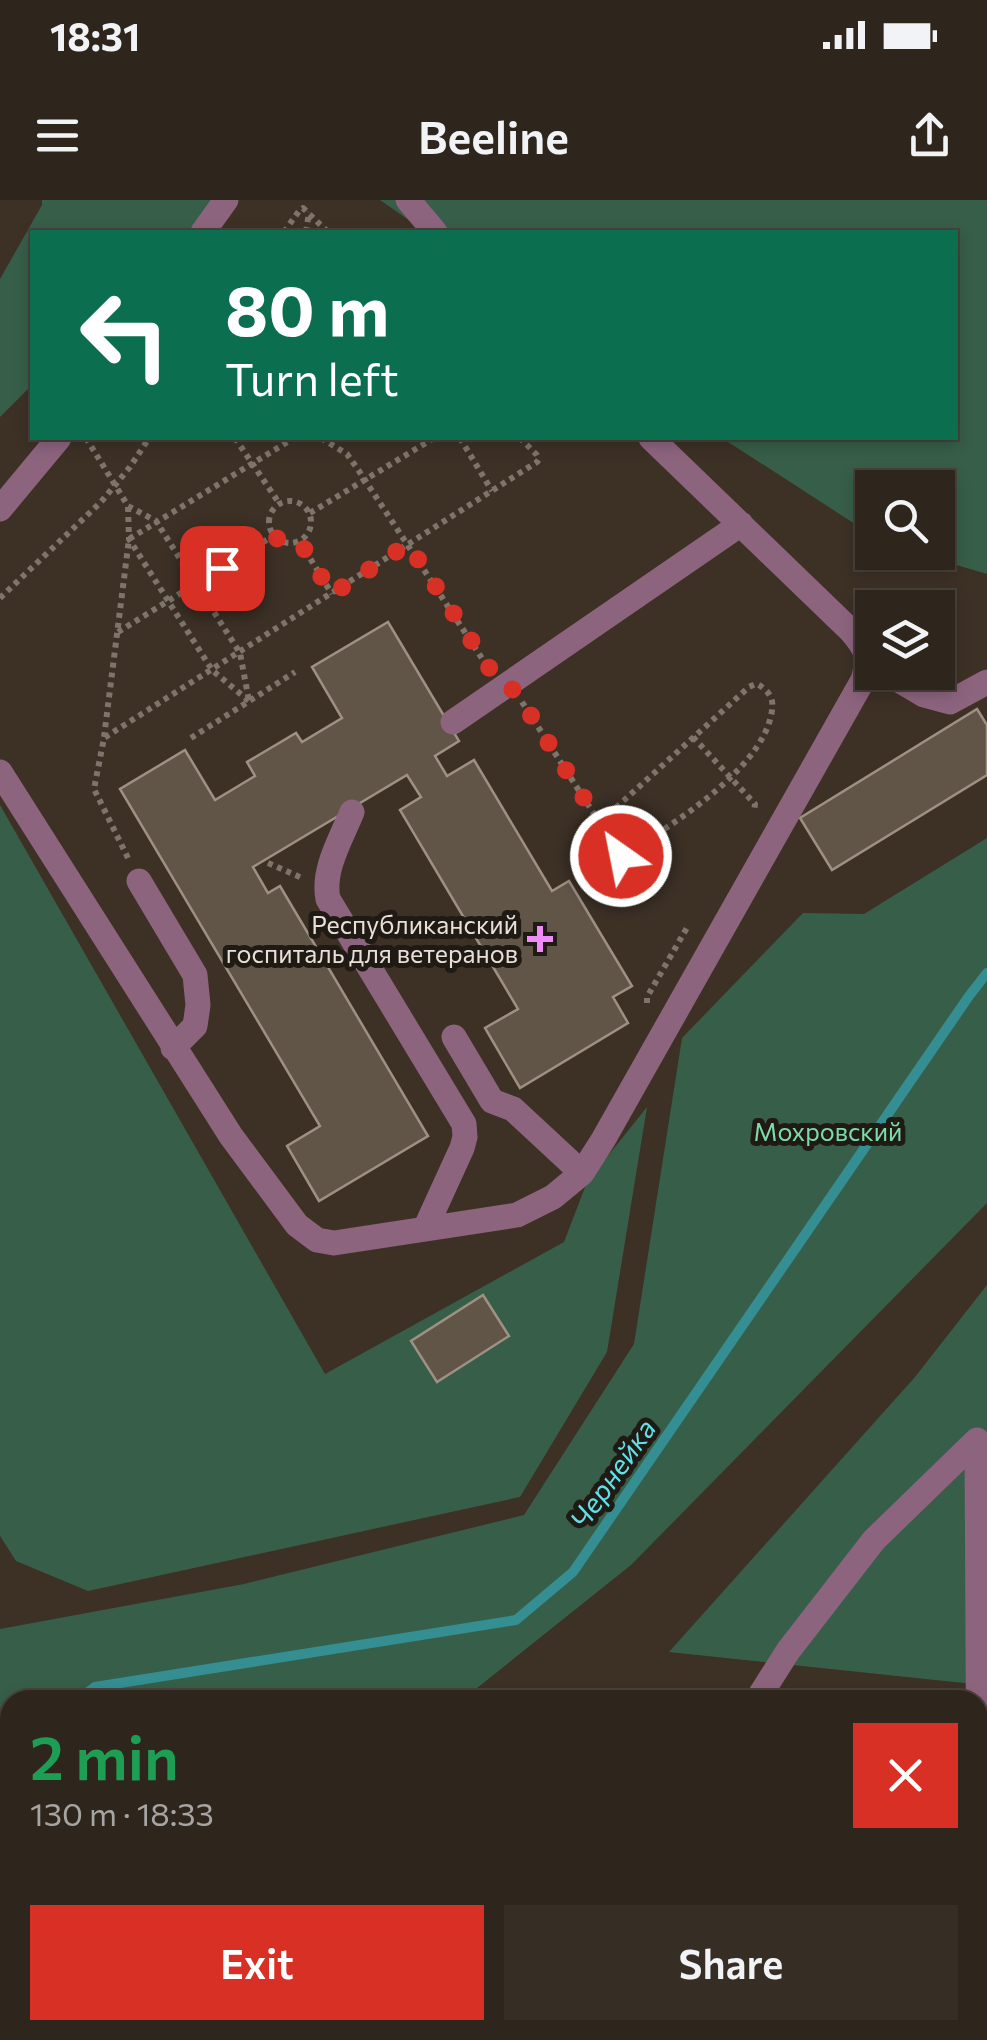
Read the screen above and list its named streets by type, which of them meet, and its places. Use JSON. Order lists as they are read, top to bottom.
{
  "water": ["Чернейка"],
  "parks": ["Мохровский"],
  "places": {
    "health": ["Республиканский госпиталь для ветеранов"]
  },
  "page": {
    "status": "18:31",
    "header": "Beeline",
    "turn": ["80 m", "Turn left"],
    "heading": ["2 min", "130 m · 18:33"],
    "buttons": ["Exit", "Share"]
  }
}
